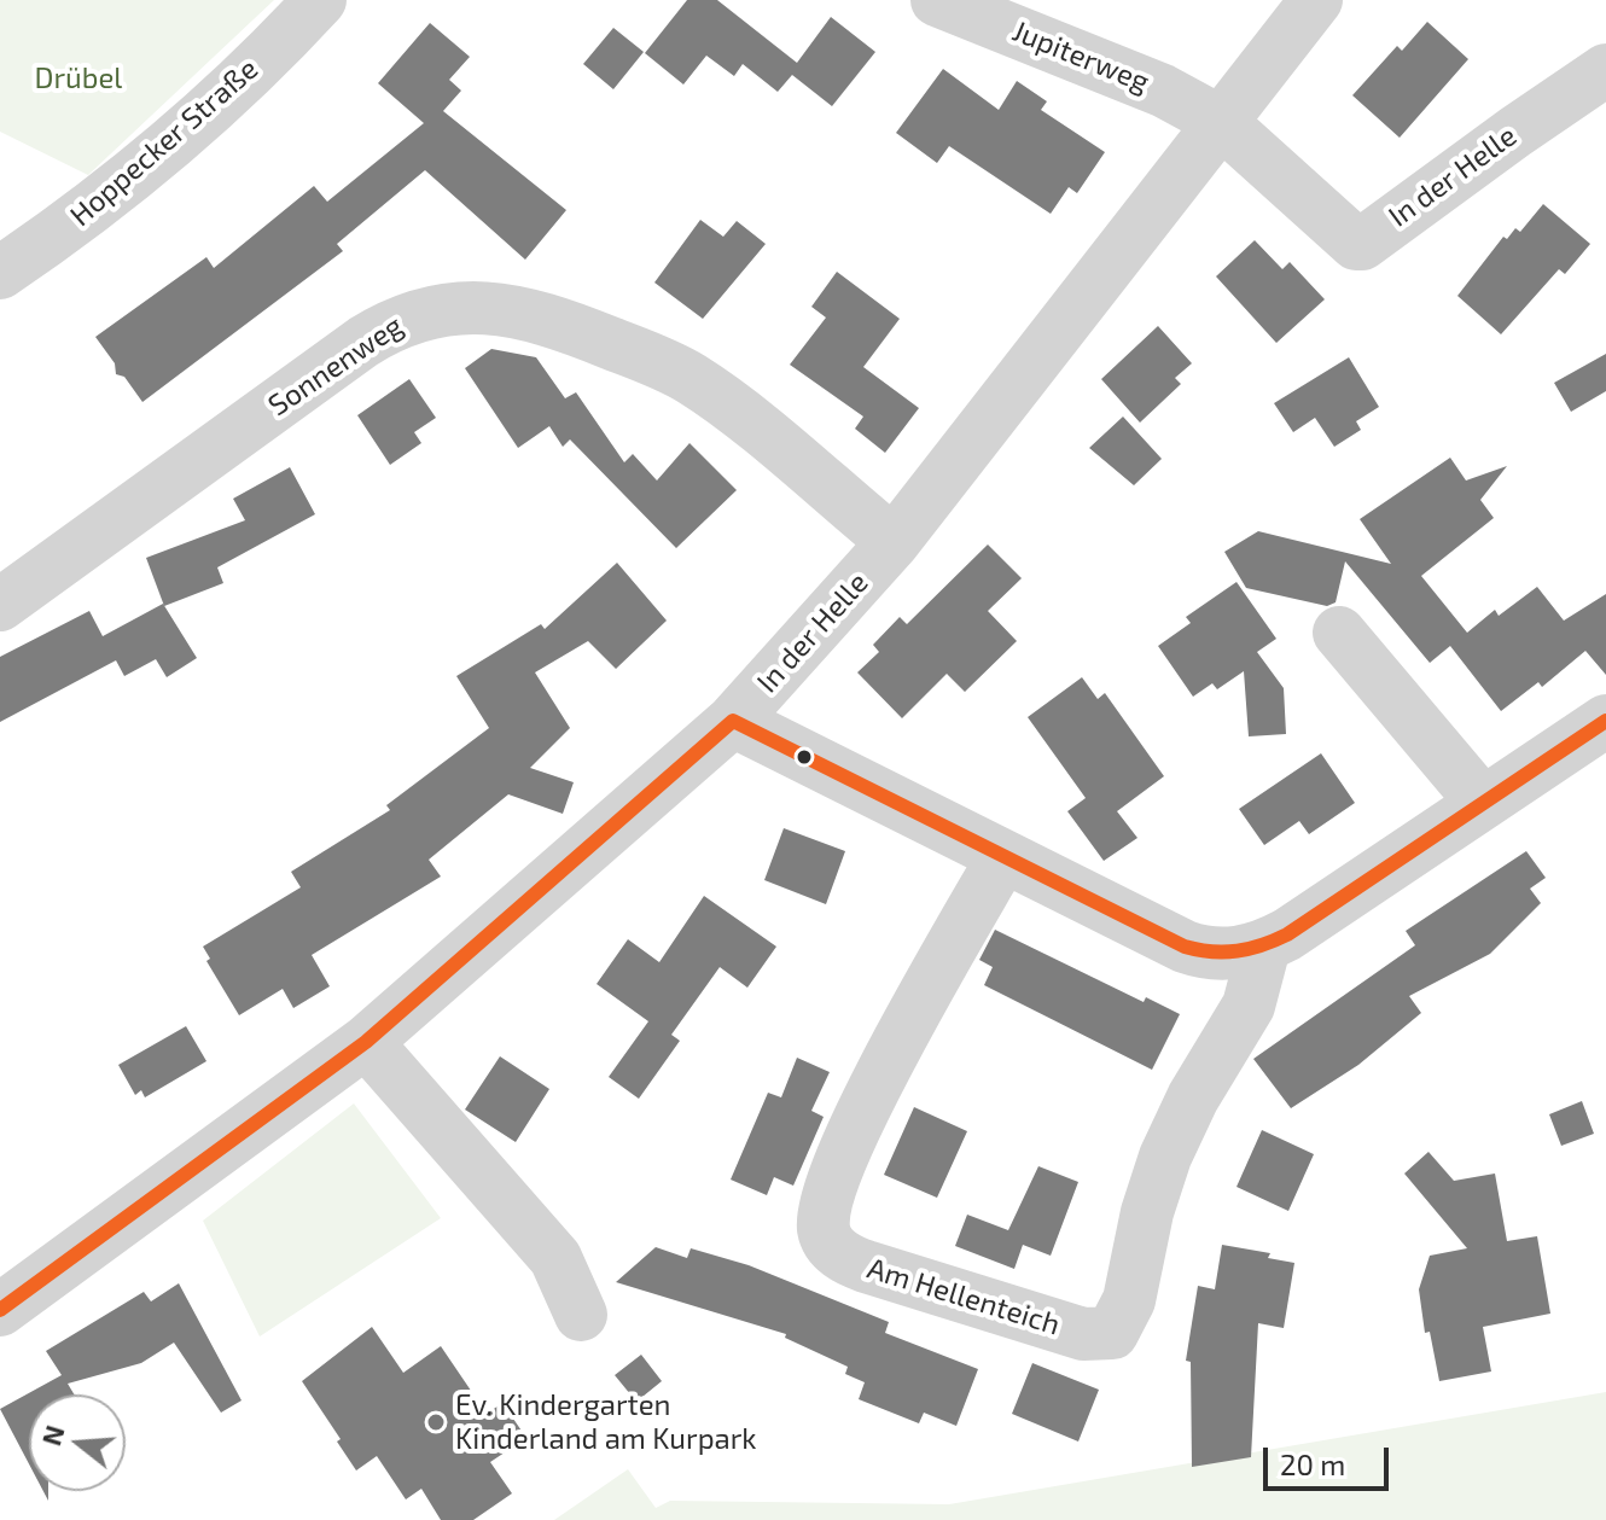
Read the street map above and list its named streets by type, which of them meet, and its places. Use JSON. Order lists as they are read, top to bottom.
{
  "streets": {
    "street": [
      "Jupiterweg",
      "Hoppecker Straße",
      "In der Helle",
      "Sonnenweg",
      "Am Hellenteich"
    ]
  },
  "crossings": [
    ["Jupiterweg", "In der Helle"],
    ["In der Helle", "Sonnenweg"]
  ],
  "parks": ["Drübel"],
  "places": ["Ev. Kindergarten Kinderland am Kurpark"],
  "scale_bar": "20 m",
  "north": "left"
}
